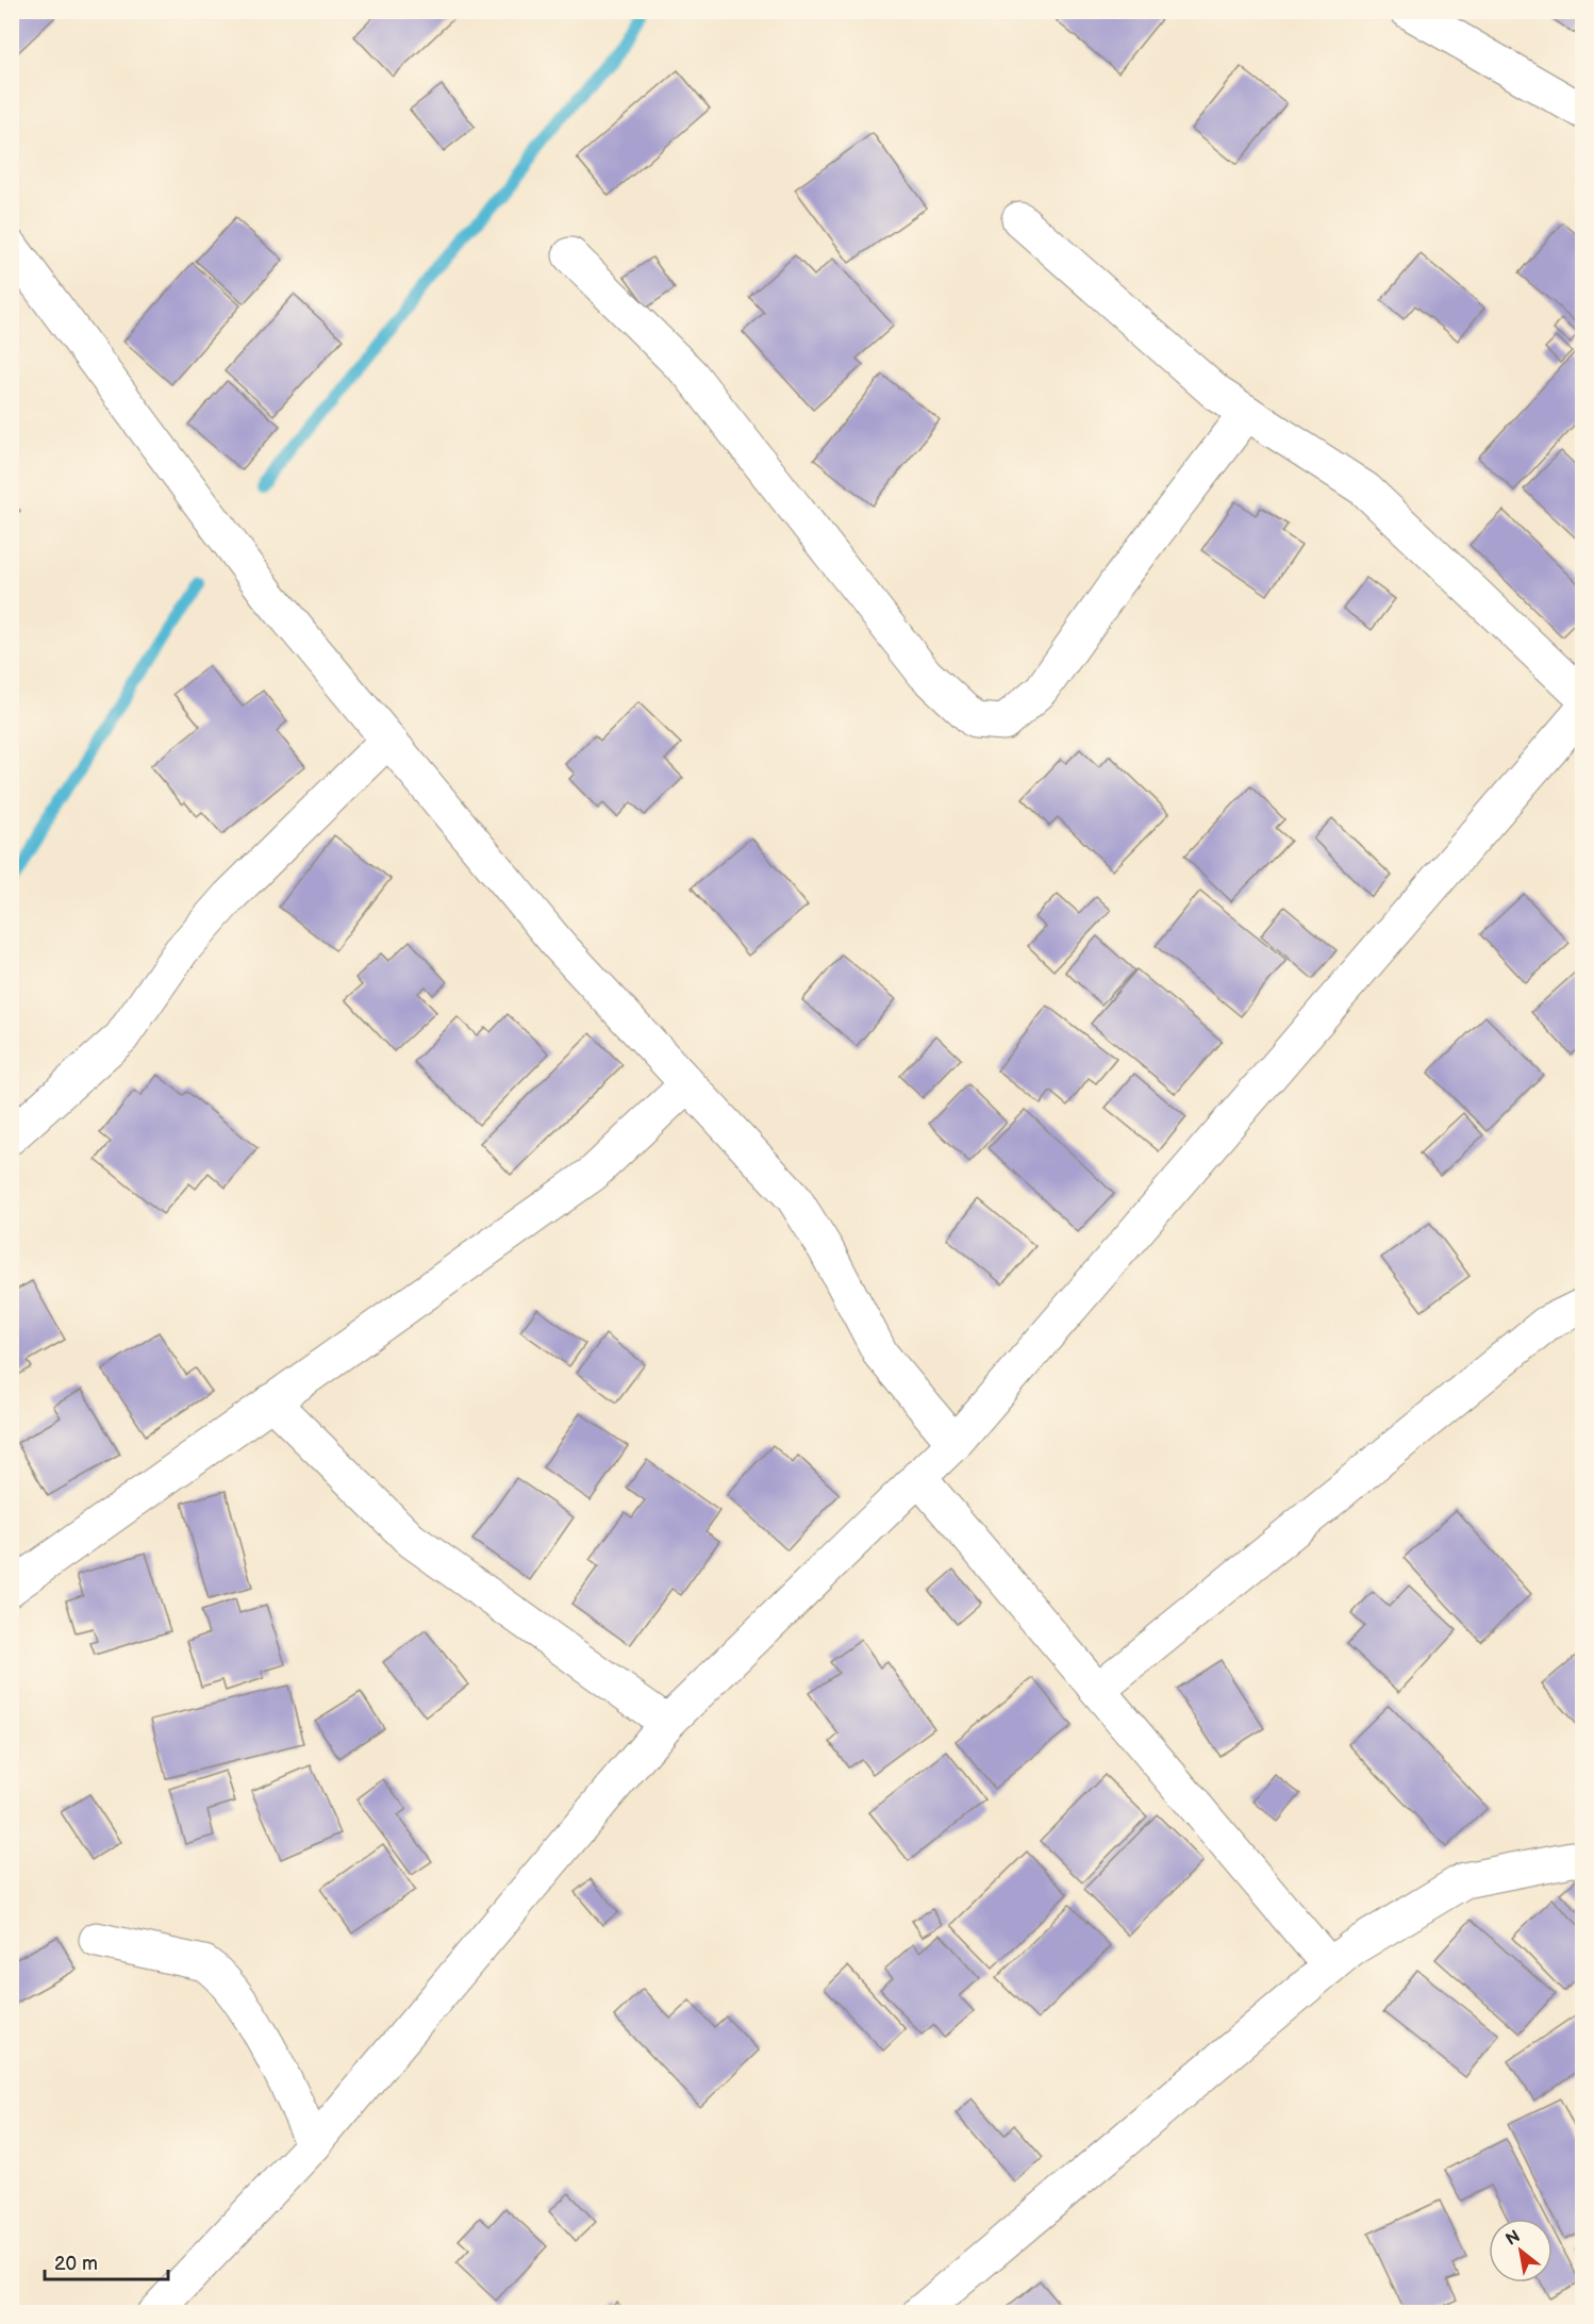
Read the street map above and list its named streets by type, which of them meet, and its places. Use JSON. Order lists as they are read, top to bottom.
{
  "scale_bar": "20 m",
  "north": "top left"
}
